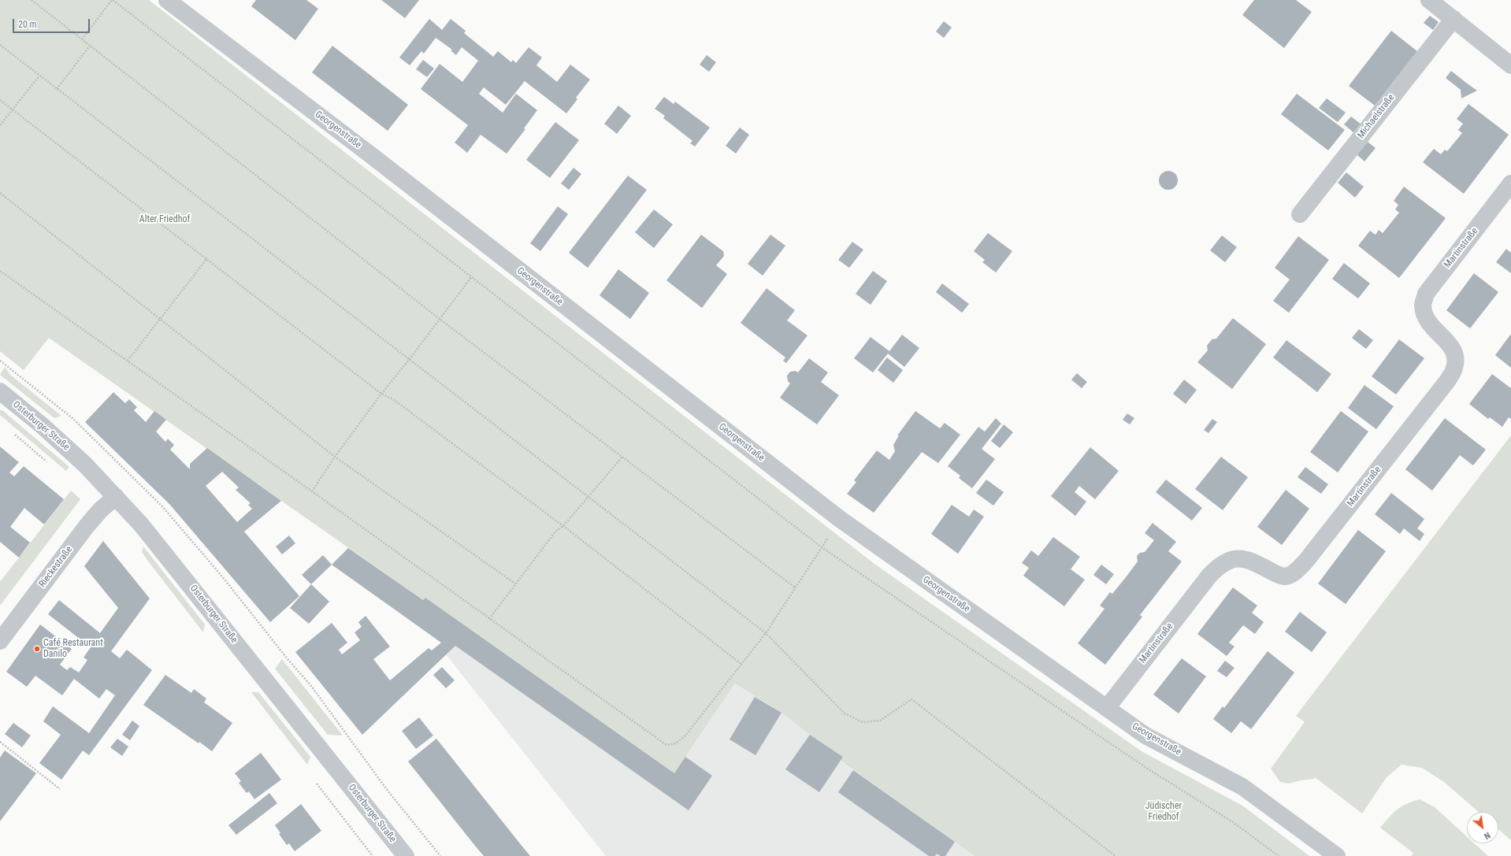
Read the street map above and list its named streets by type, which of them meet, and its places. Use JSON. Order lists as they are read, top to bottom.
{
  "streets": {
    "street": [
      "Michaelstraße",
      "Georgenstraße",
      "Martinstraße",
      "Osterburger Straße",
      "Rieckestraße"
    ]
  },
  "crossings": [
    ["Georgenstraße", "Martinstraße"],
    ["Osterburger Straße", "Rieckestraße"]
  ],
  "parks": ["Alter Friedhof", "Jüdischer Friedhof"],
  "places": ["Café Restaurant Danilo"],
  "scale_bar": "20 m",
  "north": "bottom right"
}
